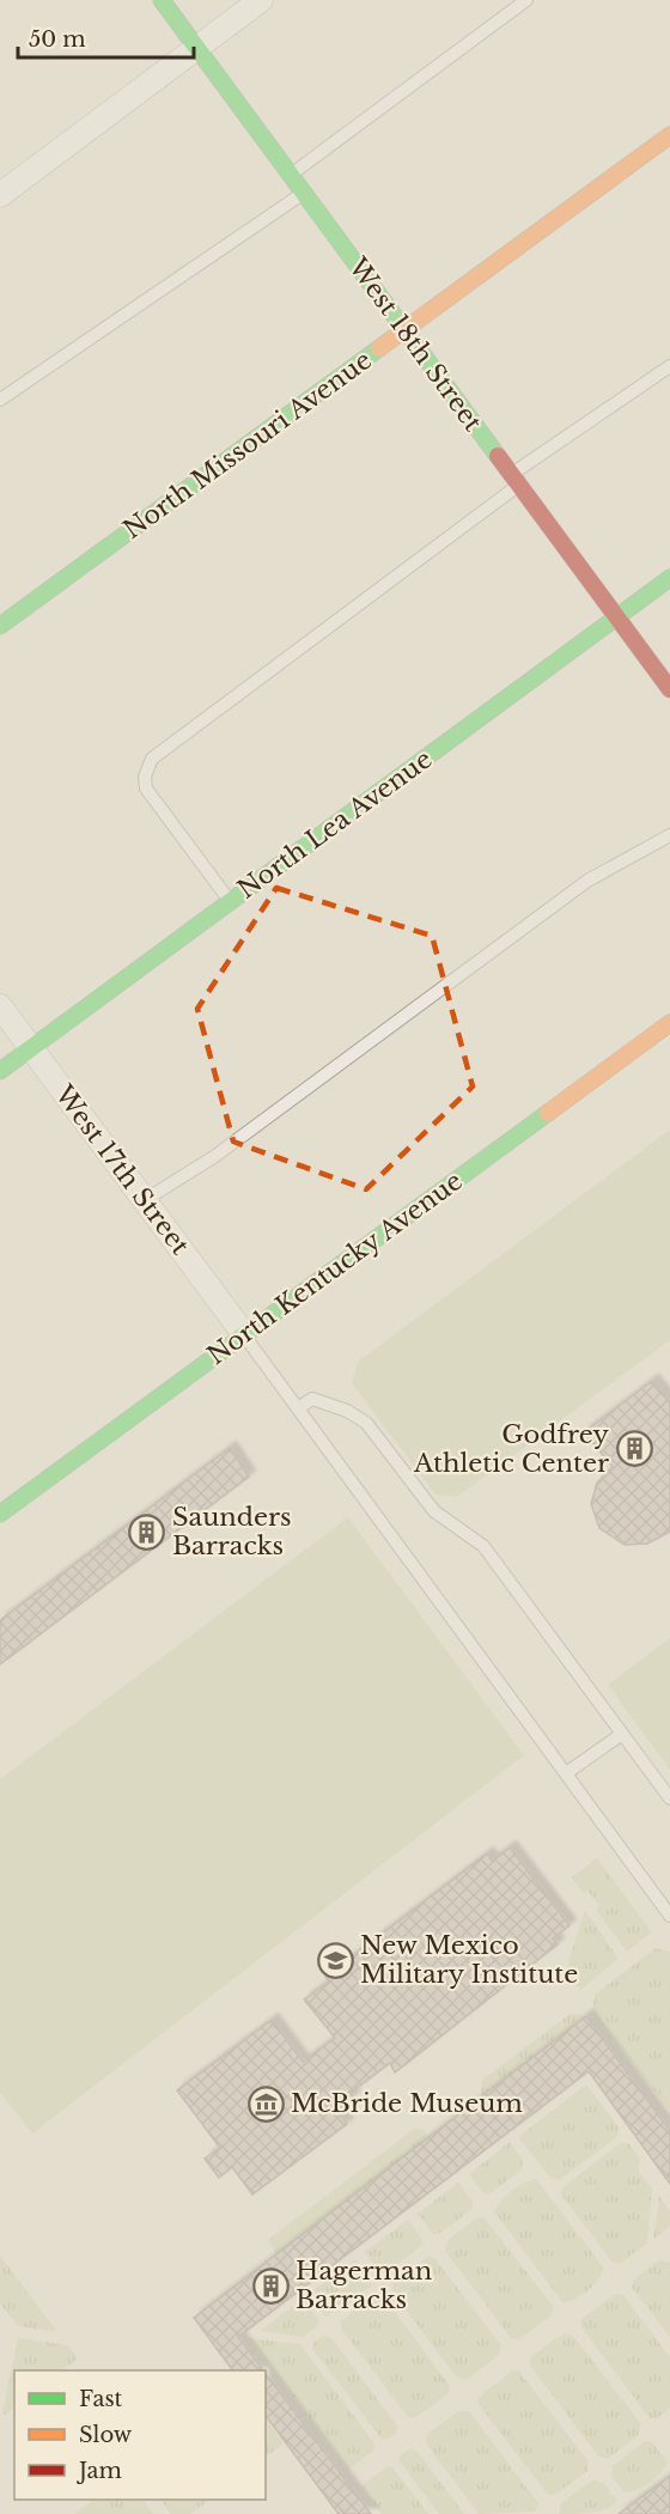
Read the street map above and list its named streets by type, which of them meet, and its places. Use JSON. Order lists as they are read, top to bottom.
{
  "streets": {
    "street": [
      "West 18th Street",
      "North Missouri Avenue",
      "North Lea Avenue",
      "West 17th Street",
      "North Kentucky Avenue"
    ]
  },
  "crossings": [
    ["West 18th Street", "North Missouri Avenue"],
    ["West 18th Street", "North Lea Avenue"],
    ["North Lea Avenue", "West 17th Street"],
    ["West 17th Street", "North Kentucky Avenue"]
  ],
  "places": {
    "building": ["Godfrey Athletic Center", "Saunders Barracks", "Hagerman Barracks"],
    "school or university": ["New Mexico Military Institute"],
    "museum": ["McBride Museum"]
  },
  "legend": ["Fast", "Slow", "Jam"],
  "scale_bar": "50 m"
}
